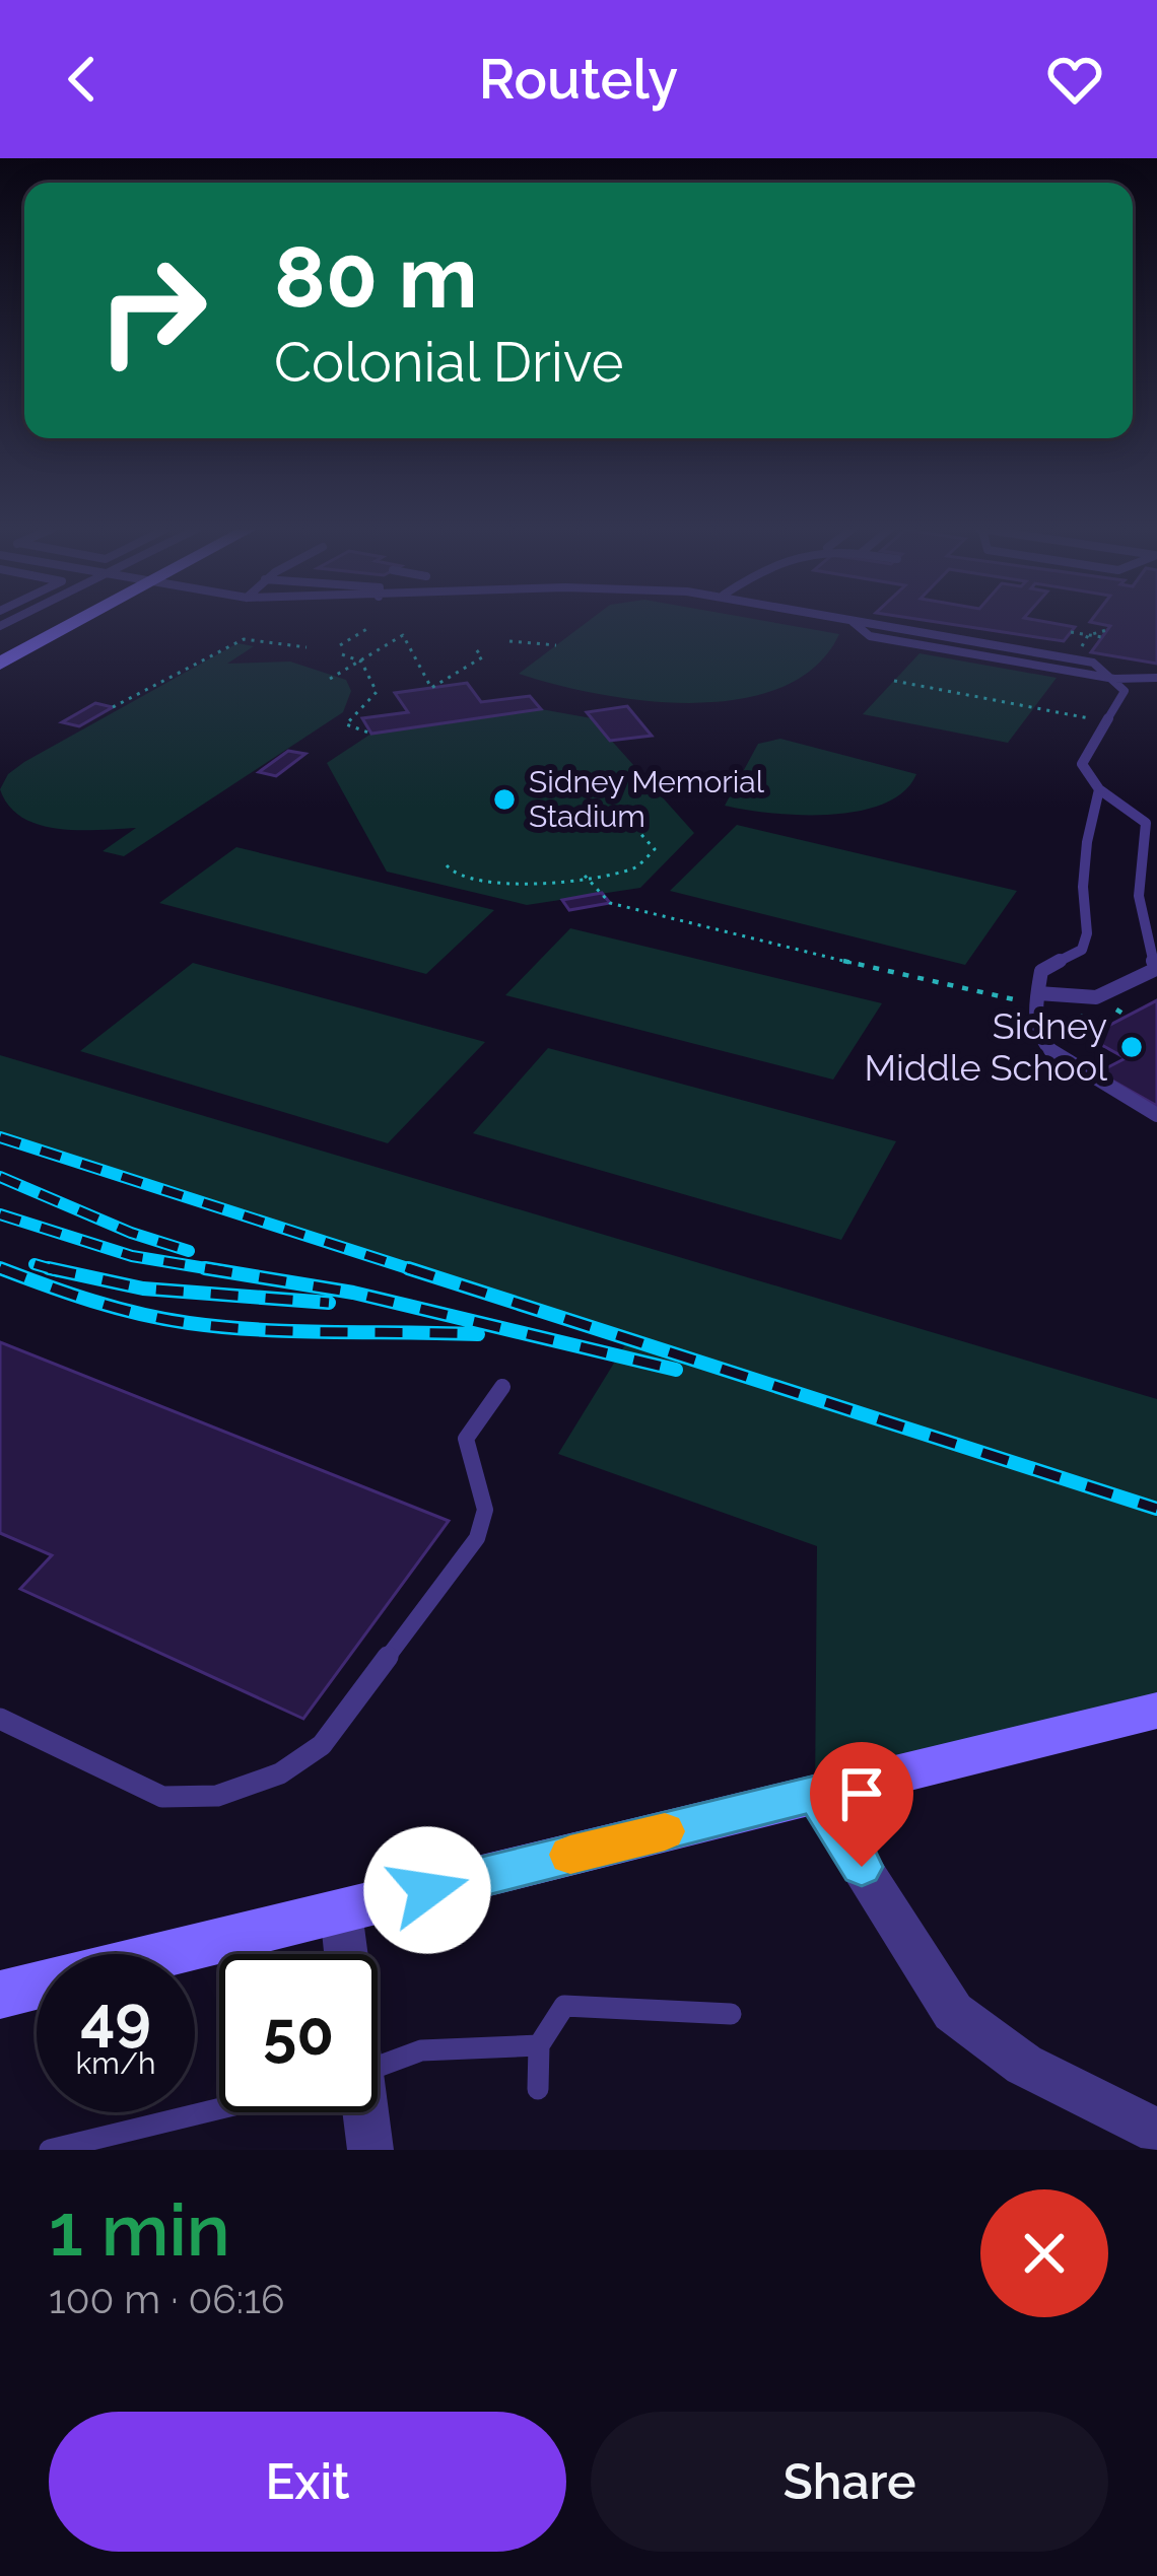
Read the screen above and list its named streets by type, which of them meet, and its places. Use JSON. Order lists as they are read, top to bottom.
{
  "places": ["Sidney Memorial Stadium", "Sidney Middle School"],
  "page": {
    "header": "Routely",
    "turn": ["80 m", "Colonial Drive"],
    "speed": "49 km/h",
    "limit": "50",
    "heading": ["1 min", "100 m · 06:16"],
    "buttons": ["Exit", "Share"]
  }
}
